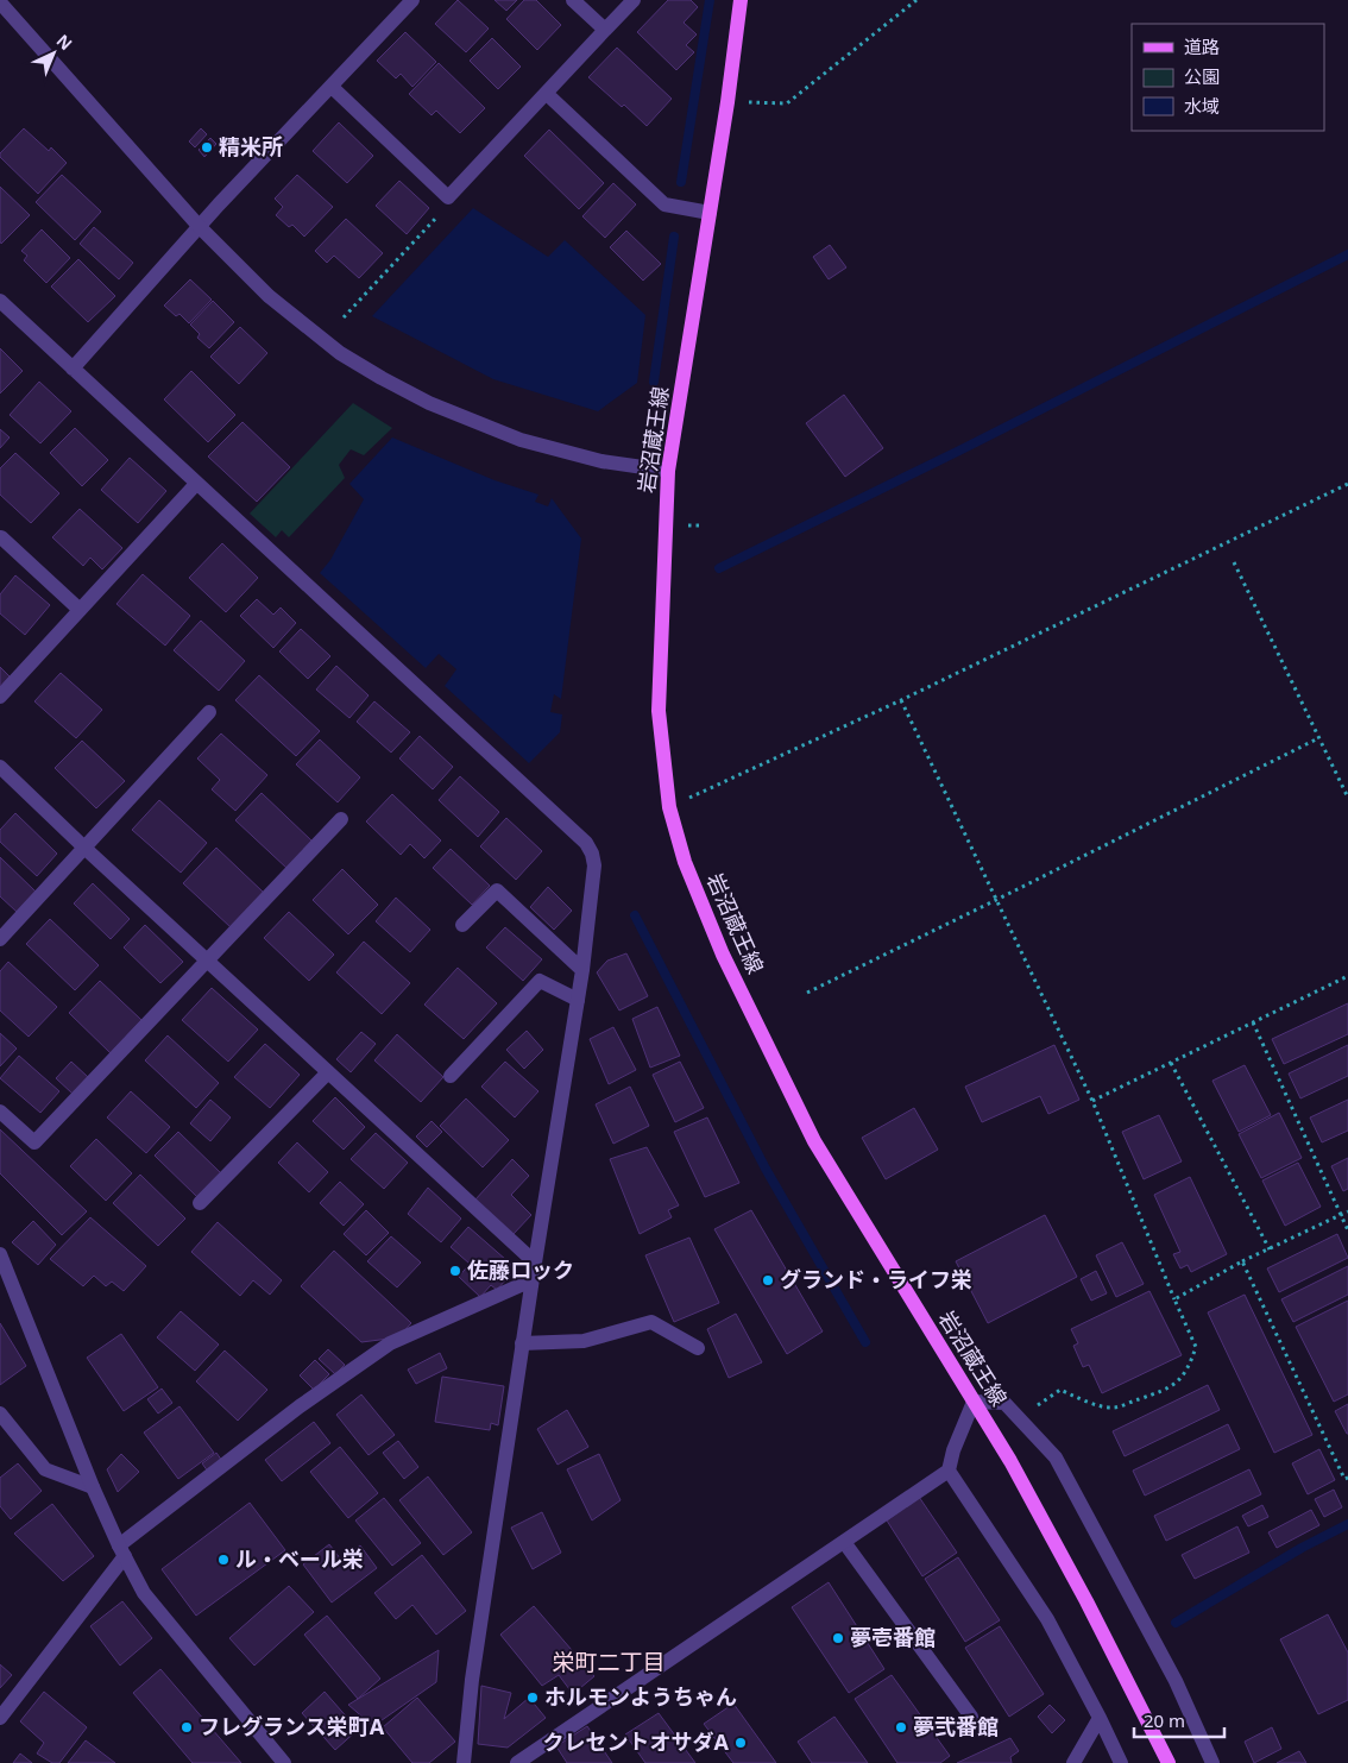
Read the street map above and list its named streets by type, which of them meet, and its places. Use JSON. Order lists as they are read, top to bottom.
{
  "streets": {
    "main road": ["岩沼蔵王線"]
  },
  "districts": ["栄町二丁目"],
  "places": [
    "精米所",
    "佐藤ロック",
    "グランド・ライフ栄",
    "ル・ベール栄",
    "夢壱番館",
    "ホルモンようちゃん",
    "フレグランス栄町A",
    "夢弐番館",
    "クレセントオサダA"
  ],
  "legend": ["道路", "公園", "水域"],
  "scale_bar": "20 m",
  "north": "top right"
}
